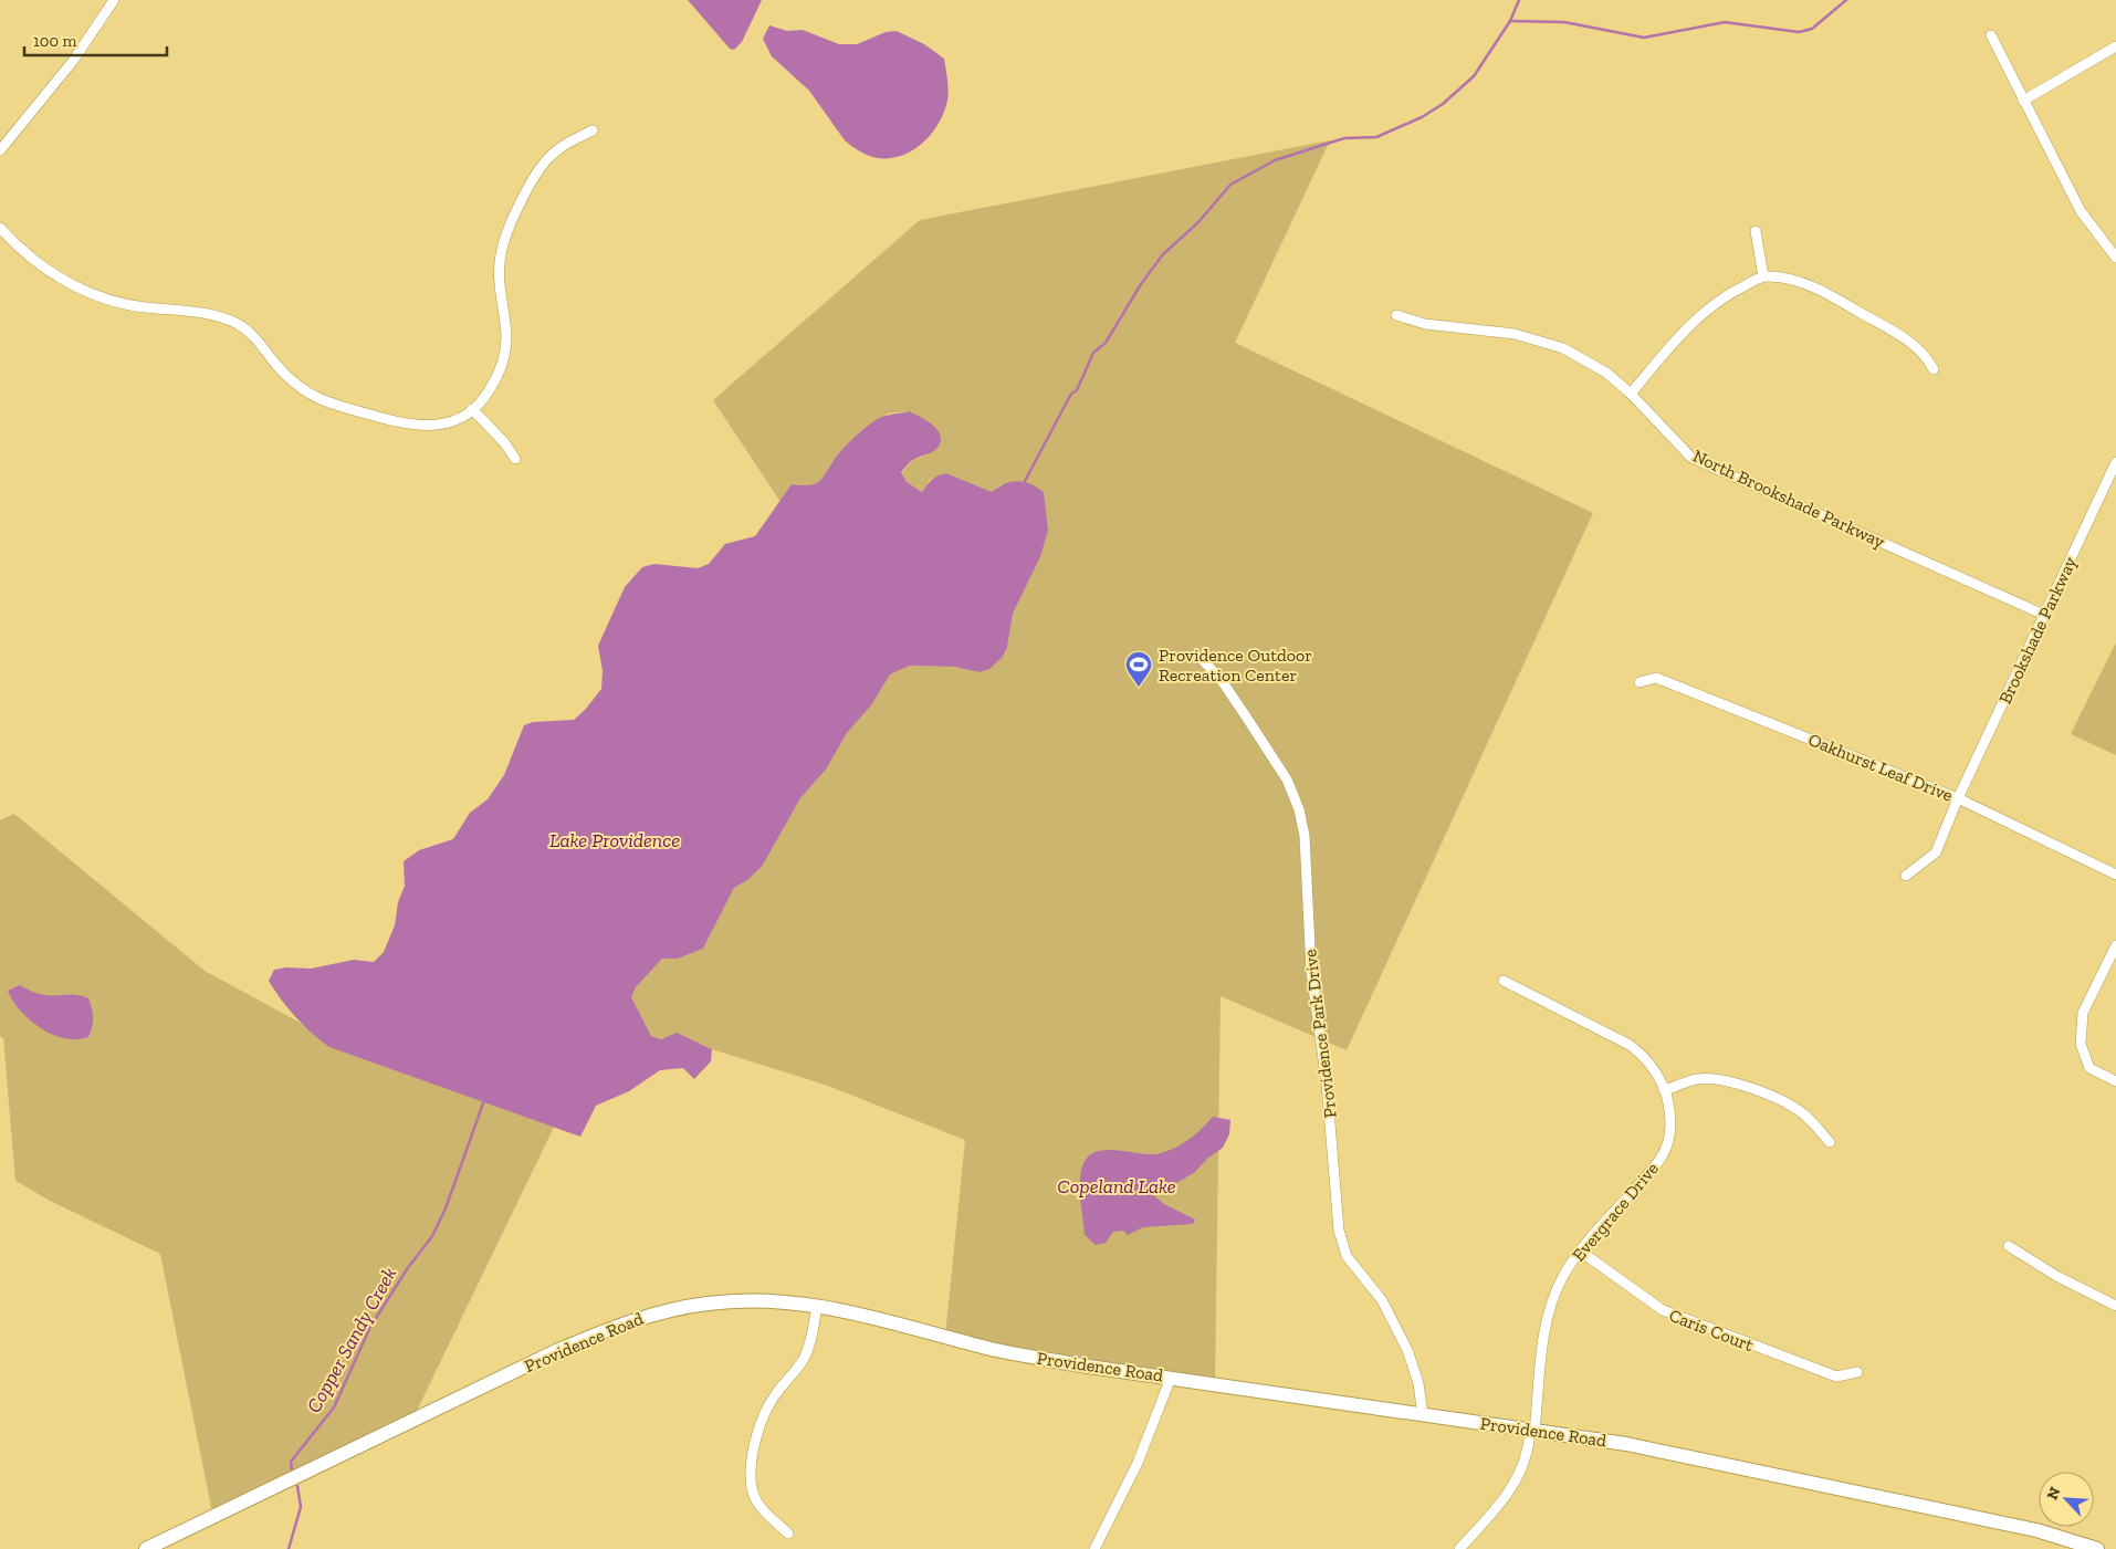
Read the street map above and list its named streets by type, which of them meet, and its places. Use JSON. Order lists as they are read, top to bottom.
{
  "streets": {
    "street": [
      "North Brookshade Parkway",
      "Brookshade Parkway",
      "Oakhurst Leaf Drive",
      "Providence Park Drive",
      "Evergrace Drive",
      "Caris Court",
      "Providence Road"
    ]
  },
  "crossings": [
    ["North Brookshade Parkway", "Brookshade Parkway"],
    ["Brookshade Parkway", "Oakhurst Leaf Drive"],
    ["Providence Park Drive", "Providence Road"],
    ["Evergrace Drive", "Caris Court"],
    ["Evergrace Drive", "Providence Road"]
  ],
  "water": ["Lake Providence", "Copeland Lake", "Copper Sandy Creek"],
  "places": {
    "sports": ["Providence Outdoor Recreation Center"]
  },
  "scale_bar": "100 m",
  "north": "top left"
}
